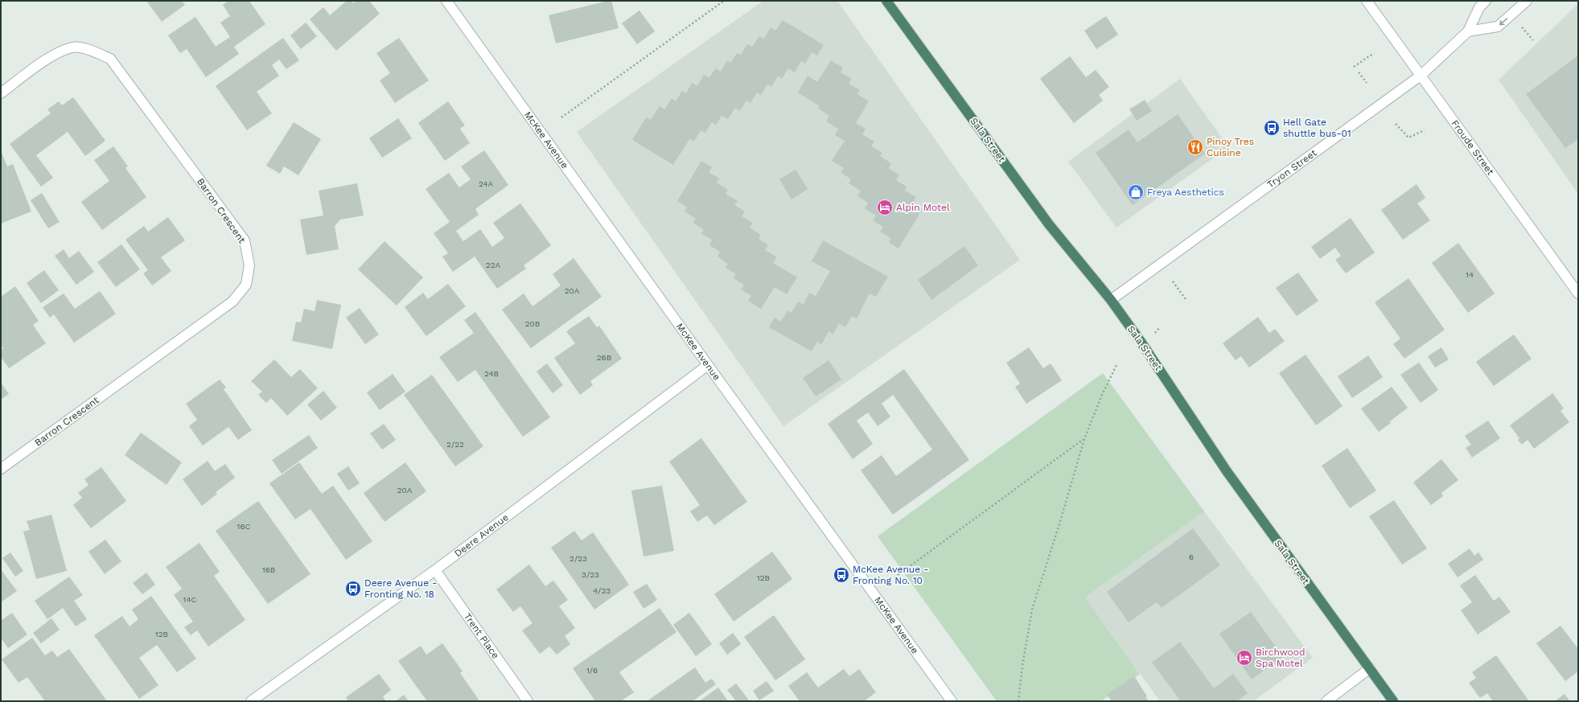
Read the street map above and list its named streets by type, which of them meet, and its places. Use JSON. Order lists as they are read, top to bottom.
{
  "streets": {
    "highway": ["Sala Street"],
    "street": [
      "McKee Avenue",
      "Froude Street",
      "Tryon Street",
      "Barron Crescent",
      "Deere Avenue",
      "Trent Place"
    ]
  },
  "crossings": [
    ["McKee Avenue", "Deere Avenue"],
    ["Sala Street", "Tryon Street"],
    ["Froude Street", "Tryon Street"],
    ["Deere Avenue", "Trent Place"]
  ],
  "places": {
    "bus stop": ["Hell Gate shuttle bus-01", "McKee Avenue - Fronting No. 10", "Deere Avenue - Fronting No. 18"],
    "restaurant": ["Pinoy Tres Cuisine"],
    "shop": ["Freya Aesthetics"],
    "hotel": ["Alpin Motel", "Birchwood Spa Motel"]
  },
  "house_numbers": [
    "24A",
    "22A",
    "14",
    "20A",
    "20B",
    "26B",
    "24B",
    "2/22",
    "20A",
    "16C",
    "6",
    "2/23",
    "16B",
    "3/23",
    "12B",
    "4/23",
    "14C",
    "12B",
    "1/6"
  ]
}
